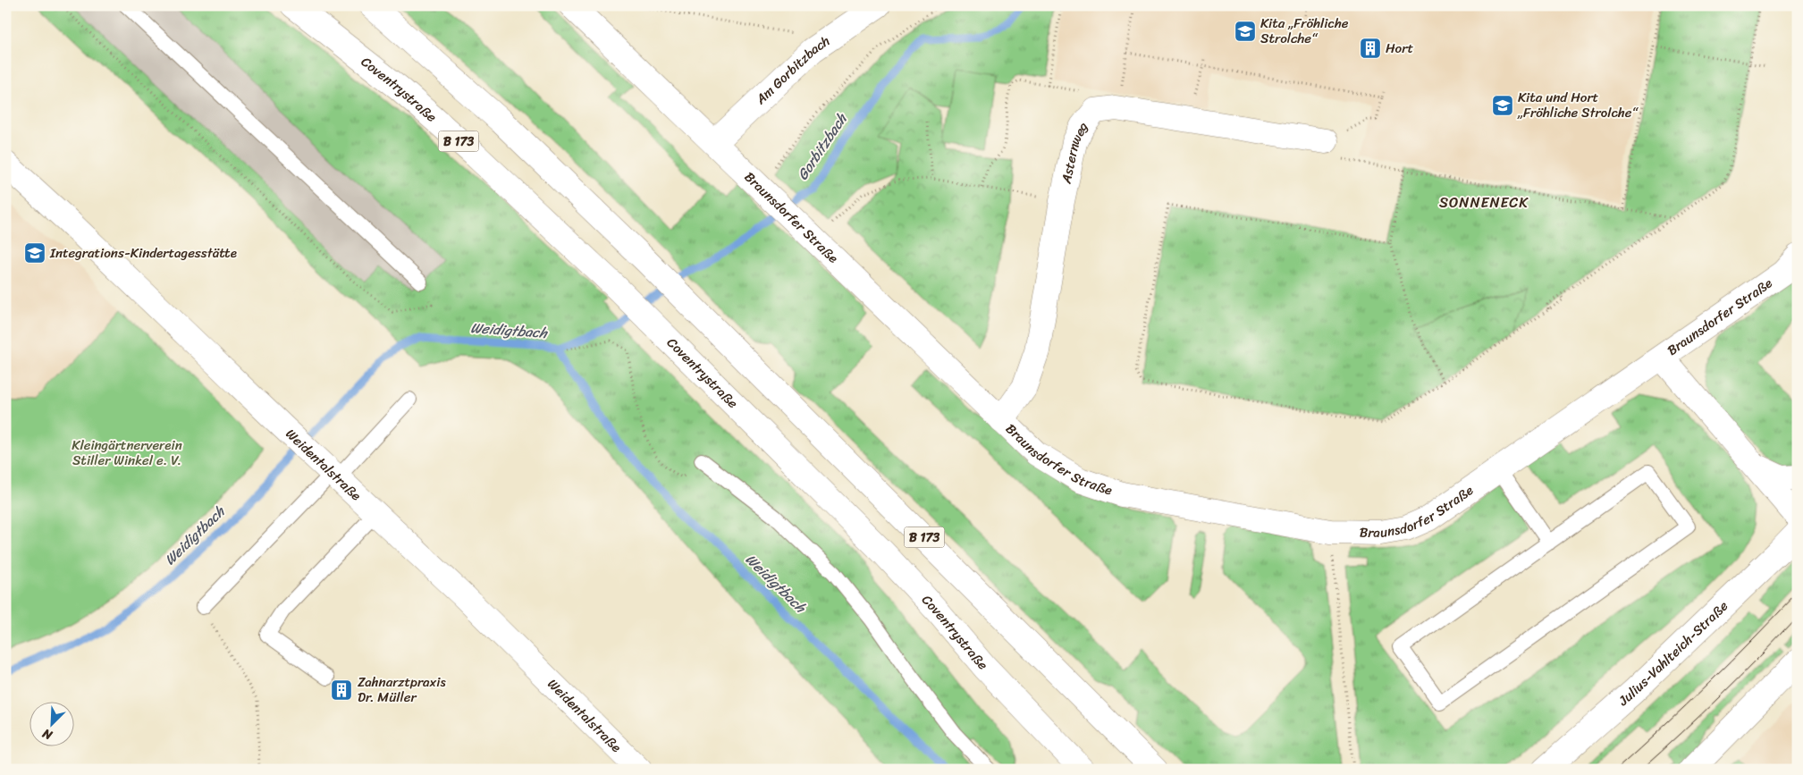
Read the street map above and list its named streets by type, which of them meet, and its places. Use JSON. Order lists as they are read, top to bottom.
{
  "streets": {
    "street": [
      "Am Gorbitzbach",
      "Coventrystraße",
      "B 173",
      "Asternweg",
      "Braunsdorfer Straße",
      "Weidentalstraße",
      "Julius-Vahlteich-Straße"
    ]
  },
  "crossings": [
    ["Am Gorbitzbach", "Braunsdorfer Straße"],
    ["Asternweg", "Braunsdorfer Straße"]
  ],
  "districts": ["SONNENECK"],
  "water": ["Gorbitzbach", "Weidigtbach"],
  "parks": ["Kleingärtnerverein Stiller Winkel e. V."],
  "places": {
    "school or university": ["Kita „Fröhliche Strolche“", "Kita und Hort „Fröhliche Strolche“", "Integrations-Kindertagesstätte"],
    "building": ["Hort", "Zahnarztpraxis Dr. Müller"]
  },
  "north": "bottom left"
}
